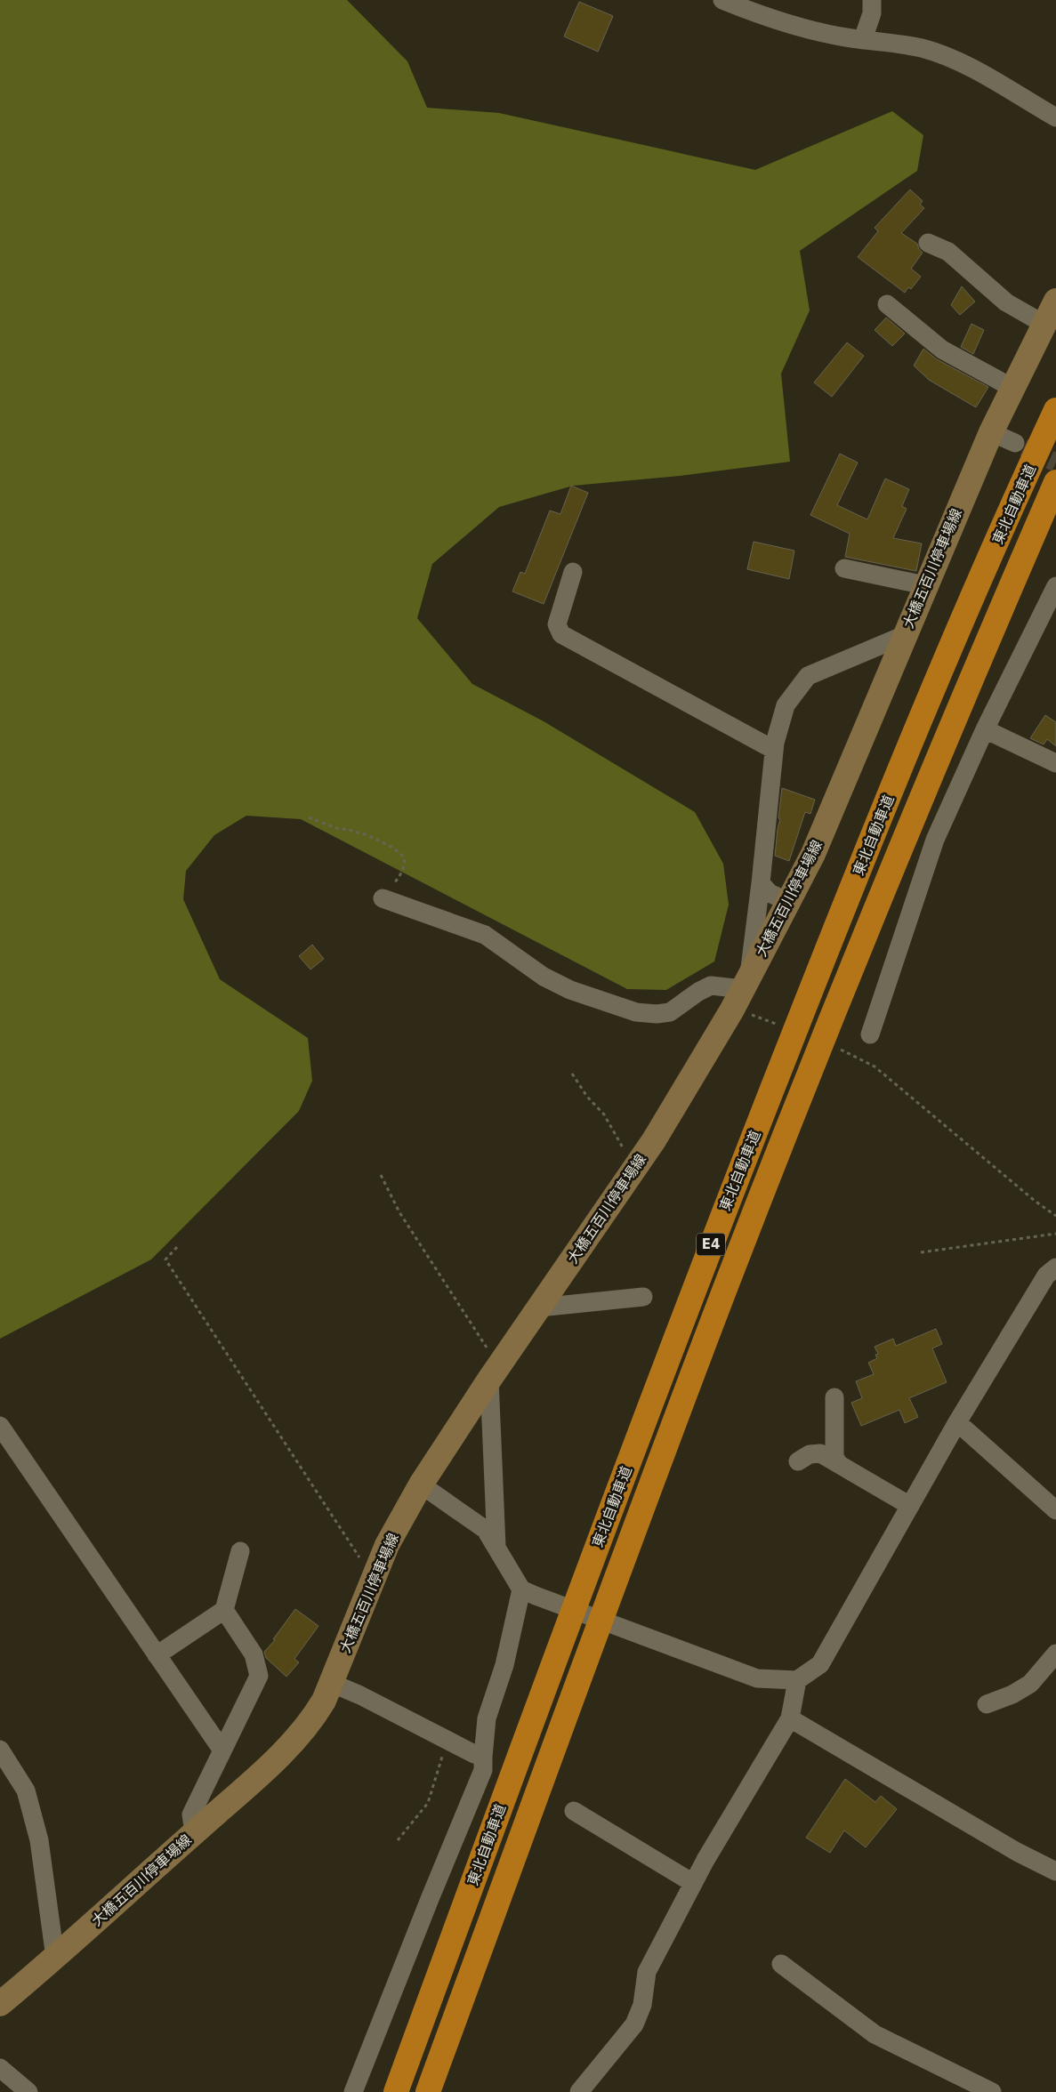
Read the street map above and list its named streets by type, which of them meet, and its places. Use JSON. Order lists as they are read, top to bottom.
{
  "streets": {
    "highway": ["東北自動車道", "E4"],
    "main road": ["大橋五百川停車場線"]
  }
}
